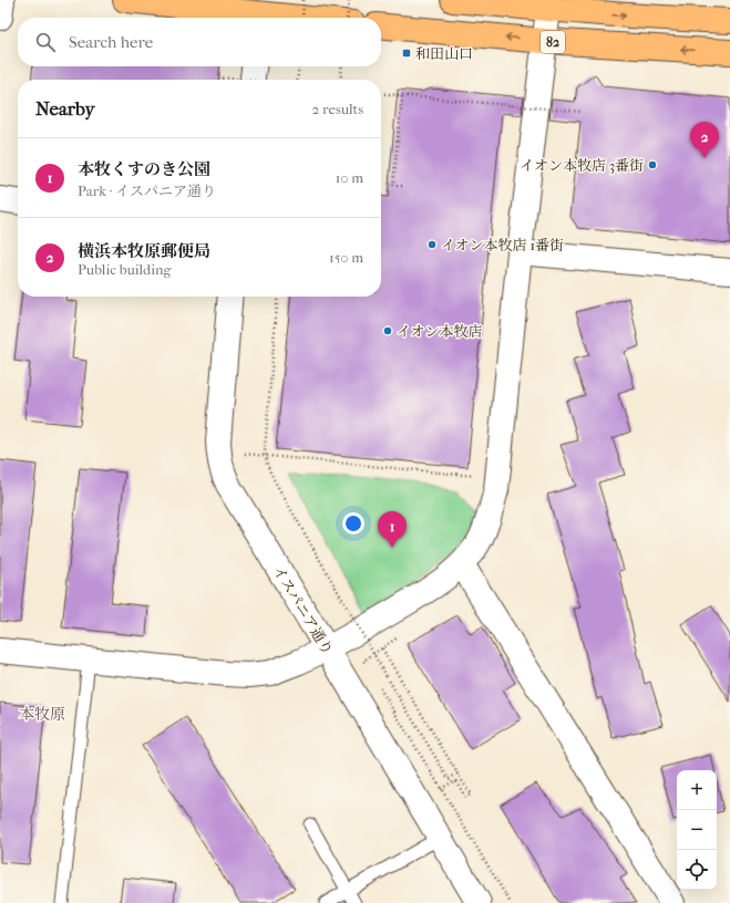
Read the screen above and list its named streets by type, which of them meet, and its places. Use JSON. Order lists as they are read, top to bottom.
{
  "streets": {
    "main road": ["82"],
    "street": ["イスパニア通り"]
  },
  "districts": ["本牧原"],
  "places": {
    "transit": ["和田山口"],
    "other": ["イオン本牧店 3番街", "イオン本牧店 1番街", "イオン本牧店"]
  },
  "page": {
    "search": "Search here",
    "heading": ["Nearby", "2 results"],
    "pins": ["2", "1"],
    "list": [
      {
        "mark": "1",
        "name": "本牧くすのき公園",
        "note": "Park · イスパニア通り",
        "value": "10 m"
      },
      {
        "mark": "2",
        "name": "横浜本牧原郵便局",
        "note": "Public building",
        "value": "150 m"
      }
    ],
    "map_buttons": ["+", "−"]
  }
}
